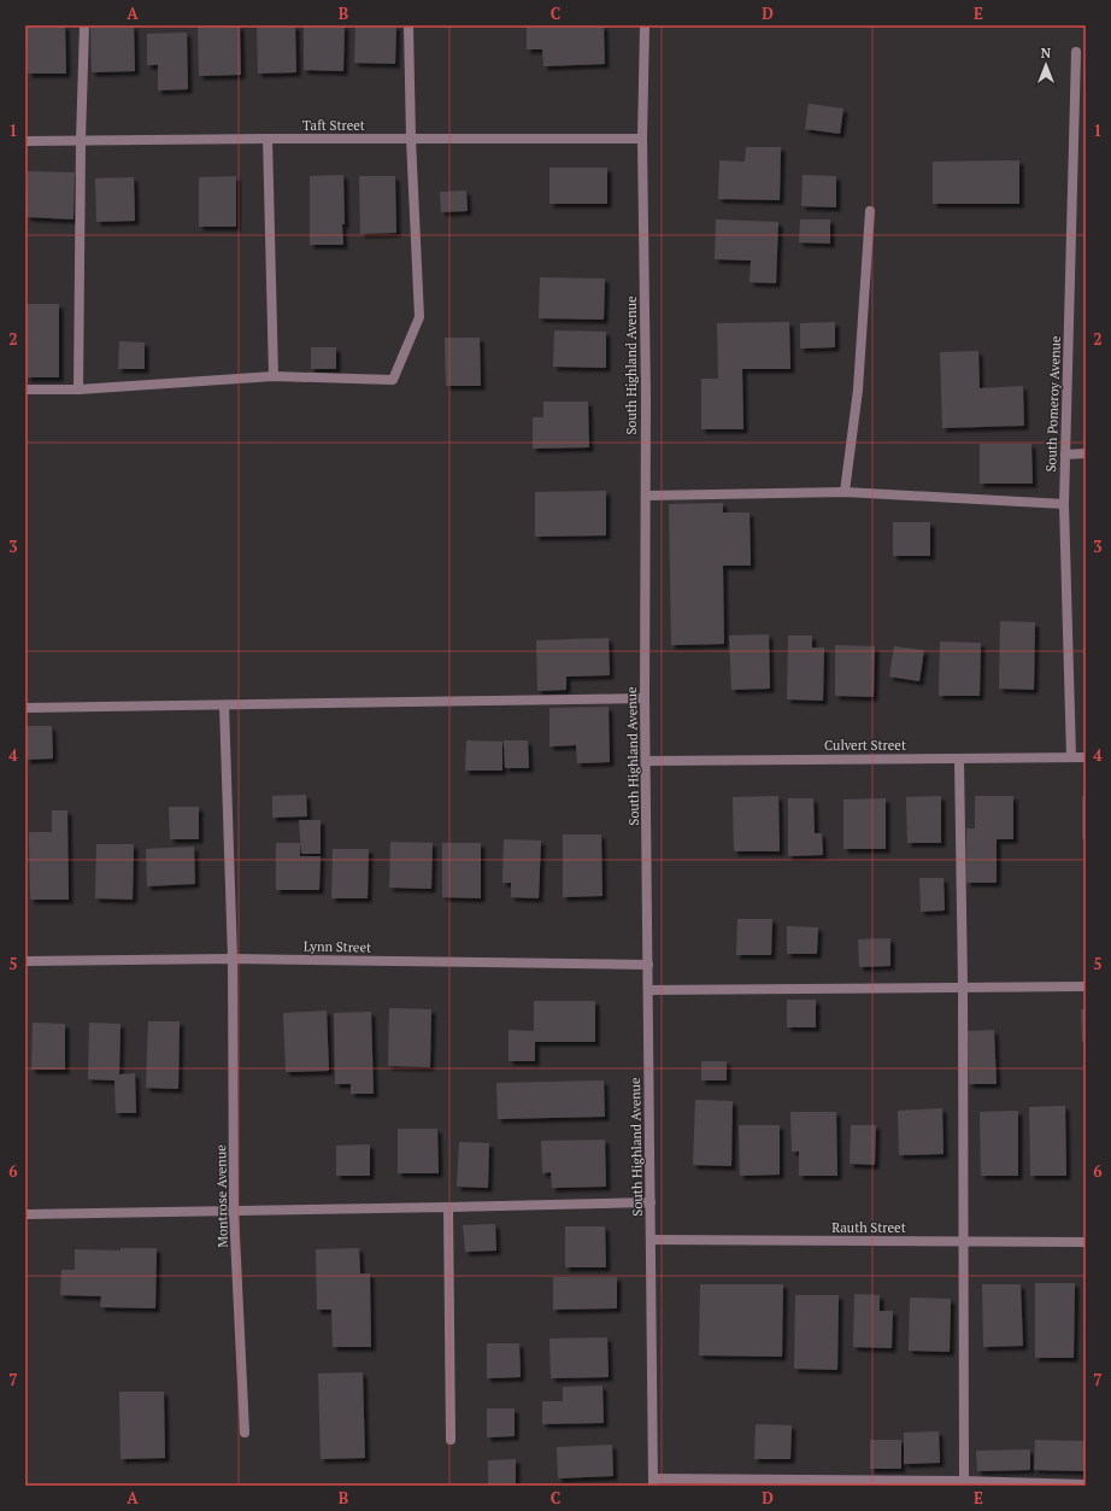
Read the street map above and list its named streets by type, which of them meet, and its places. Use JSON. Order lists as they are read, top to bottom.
{
  "streets": {
    "street": [
      "Taft Street",
      "South Highland Avenue",
      "South Pomeroy Avenue",
      "Culvert Street",
      "Lynn Street",
      "Montrose Avenue",
      "Rauth Street"
    ]
  },
  "crossings": [
    ["Taft Street", "South Highland Avenue"],
    ["South Highland Avenue", "Culvert Street"],
    ["South Highland Avenue", "Lynn Street"],
    ["South Highland Avenue", "Rauth Street"],
    ["South Pomeroy Avenue", "Culvert Street"],
    ["Lynn Street", "Montrose Avenue"]
  ],
  "north": "top",
  "grid": {
    "columns": [
      "A",
      "B",
      "C",
      "D",
      "E"
    ],
    "rows": [
      "1",
      "2",
      "3",
      "4",
      "5",
      "6",
      "7"
    ]
  }
}
